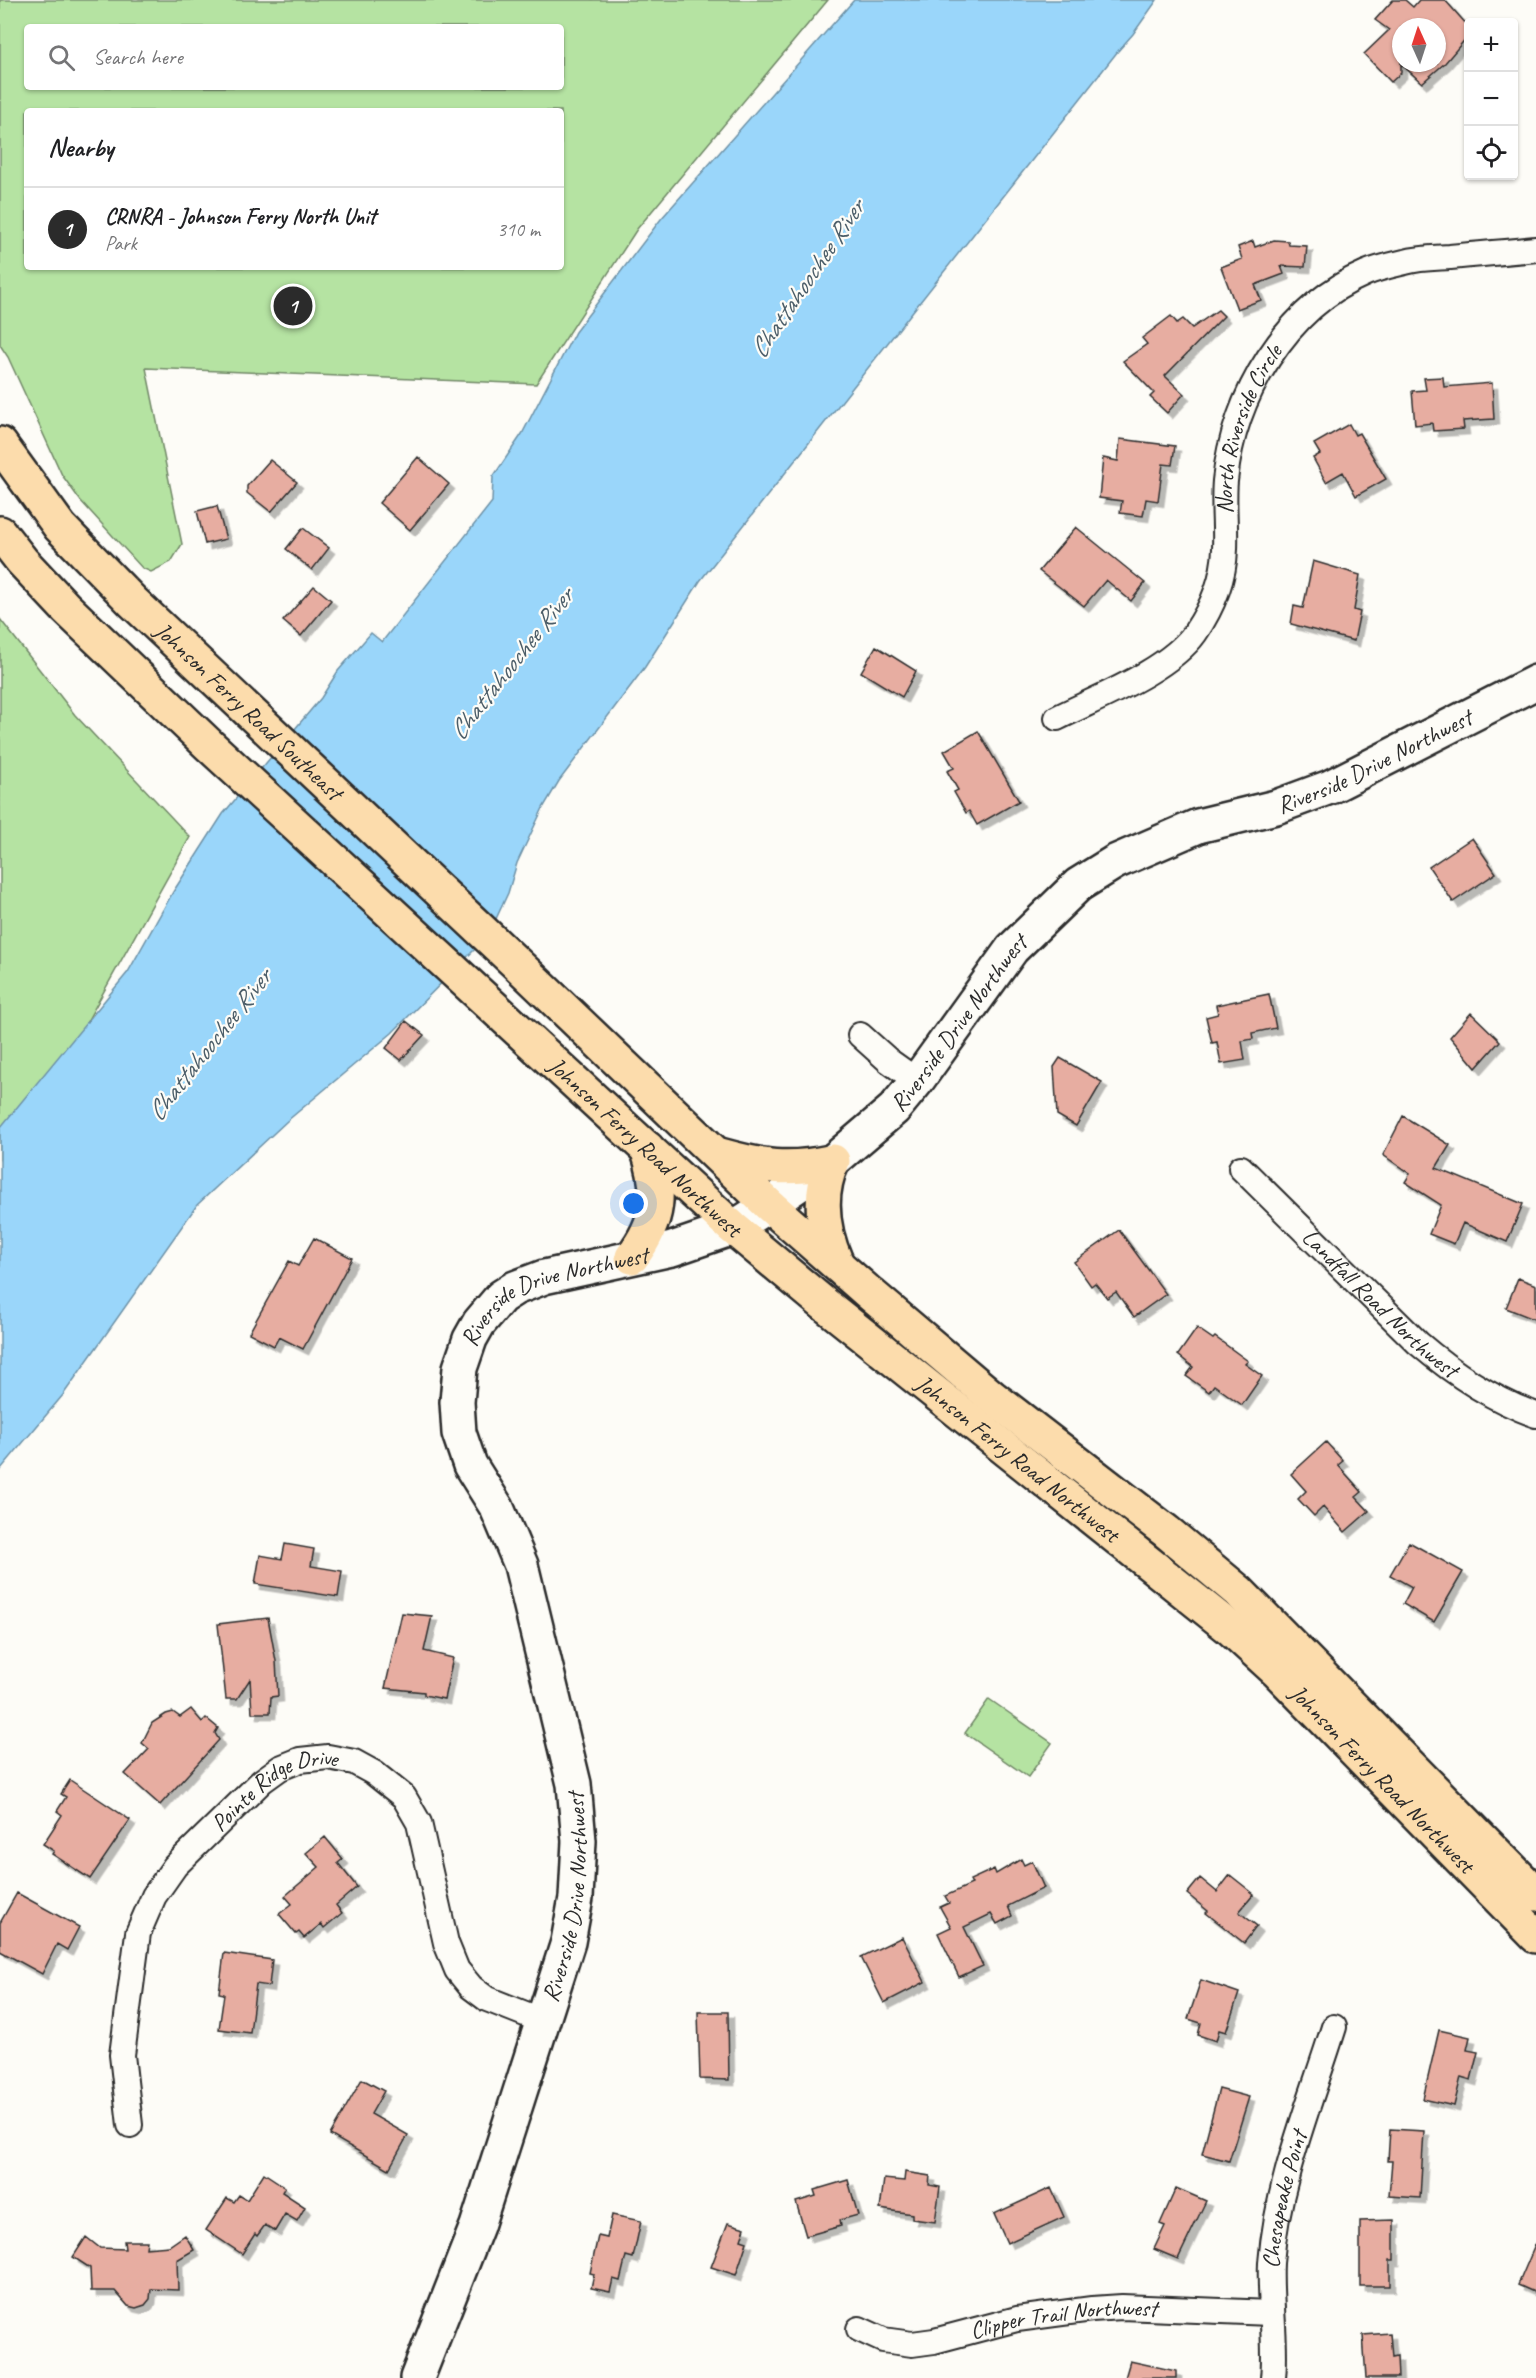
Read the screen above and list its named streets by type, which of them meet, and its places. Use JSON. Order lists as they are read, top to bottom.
{
  "streets": {
    "main road": ["Johnson Ferry Road Southeast", "Johnson Ferry Road Northwest"],
    "street": [
      "North Riverside Circle",
      "Riverside Drive Northwest",
      "Landfall Road Northwest",
      "Pointe Ridge Drive",
      "Chesapeake Point",
      "Clipper Trail Northwest"
    ]
  },
  "crossings": [
    ["Johnson Ferry Road Southeast", "Johnson Ferry Road Northwest"],
    ["Riverside Drive Northwest", "Johnson Ferry Road Northwest"],
    ["Riverside Drive Northwest", "Pointe Ridge Drive"],
    ["Chesapeake Point", "Clipper Trail Northwest"]
  ],
  "water": ["Chattahoochee River"],
  "north": "top",
  "page": {
    "map_buttons": ["+", "−"],
    "search": "Search here",
    "heading": "Nearby",
    "list": [
      {
        "mark": "1",
        "name": "CRNRA - Johnson Ferry North Unit",
        "note": "Park",
        "value": "310 m"
      }
    ],
    "pins": "1"
  }
}
